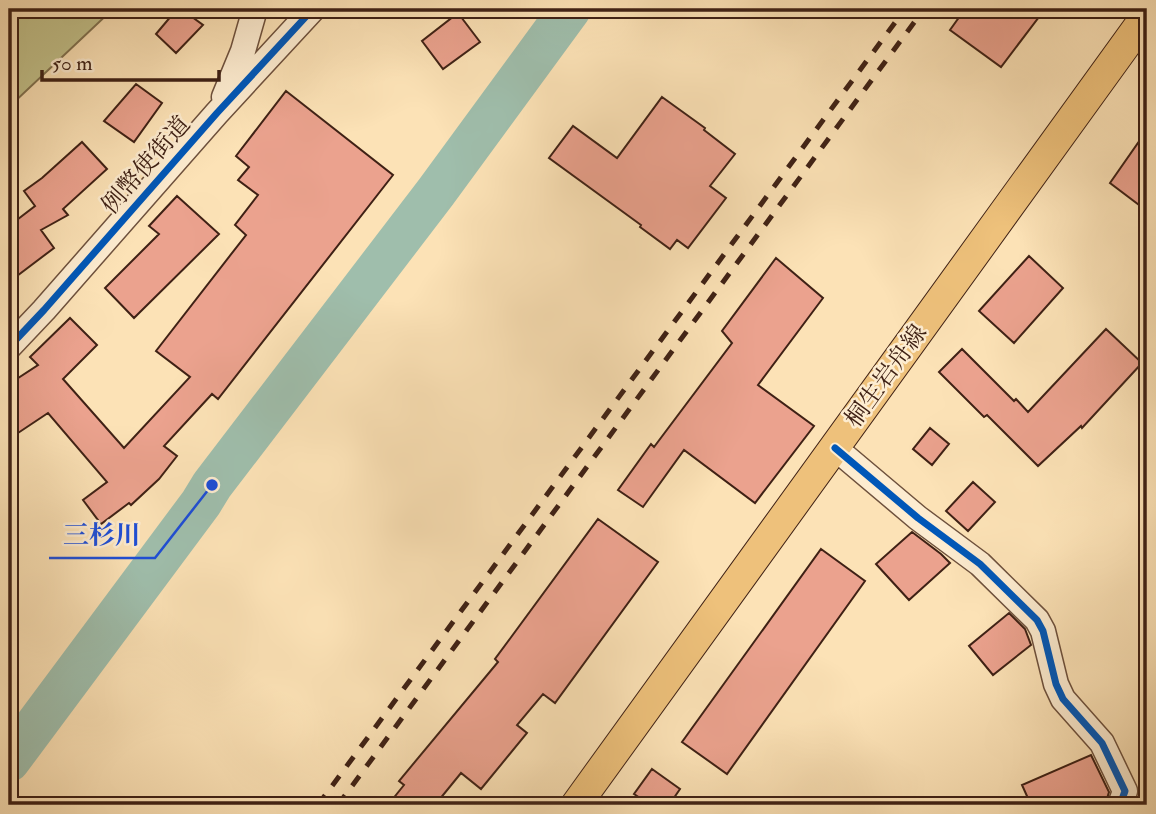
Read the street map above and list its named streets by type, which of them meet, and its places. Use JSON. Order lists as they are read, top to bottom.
{
  "streets": {
    "main road": ["桐生岩舟線"],
    "street": ["例幣使街道"]
  },
  "places": ["三杉川"],
  "scale_bar": "50 m"
}
